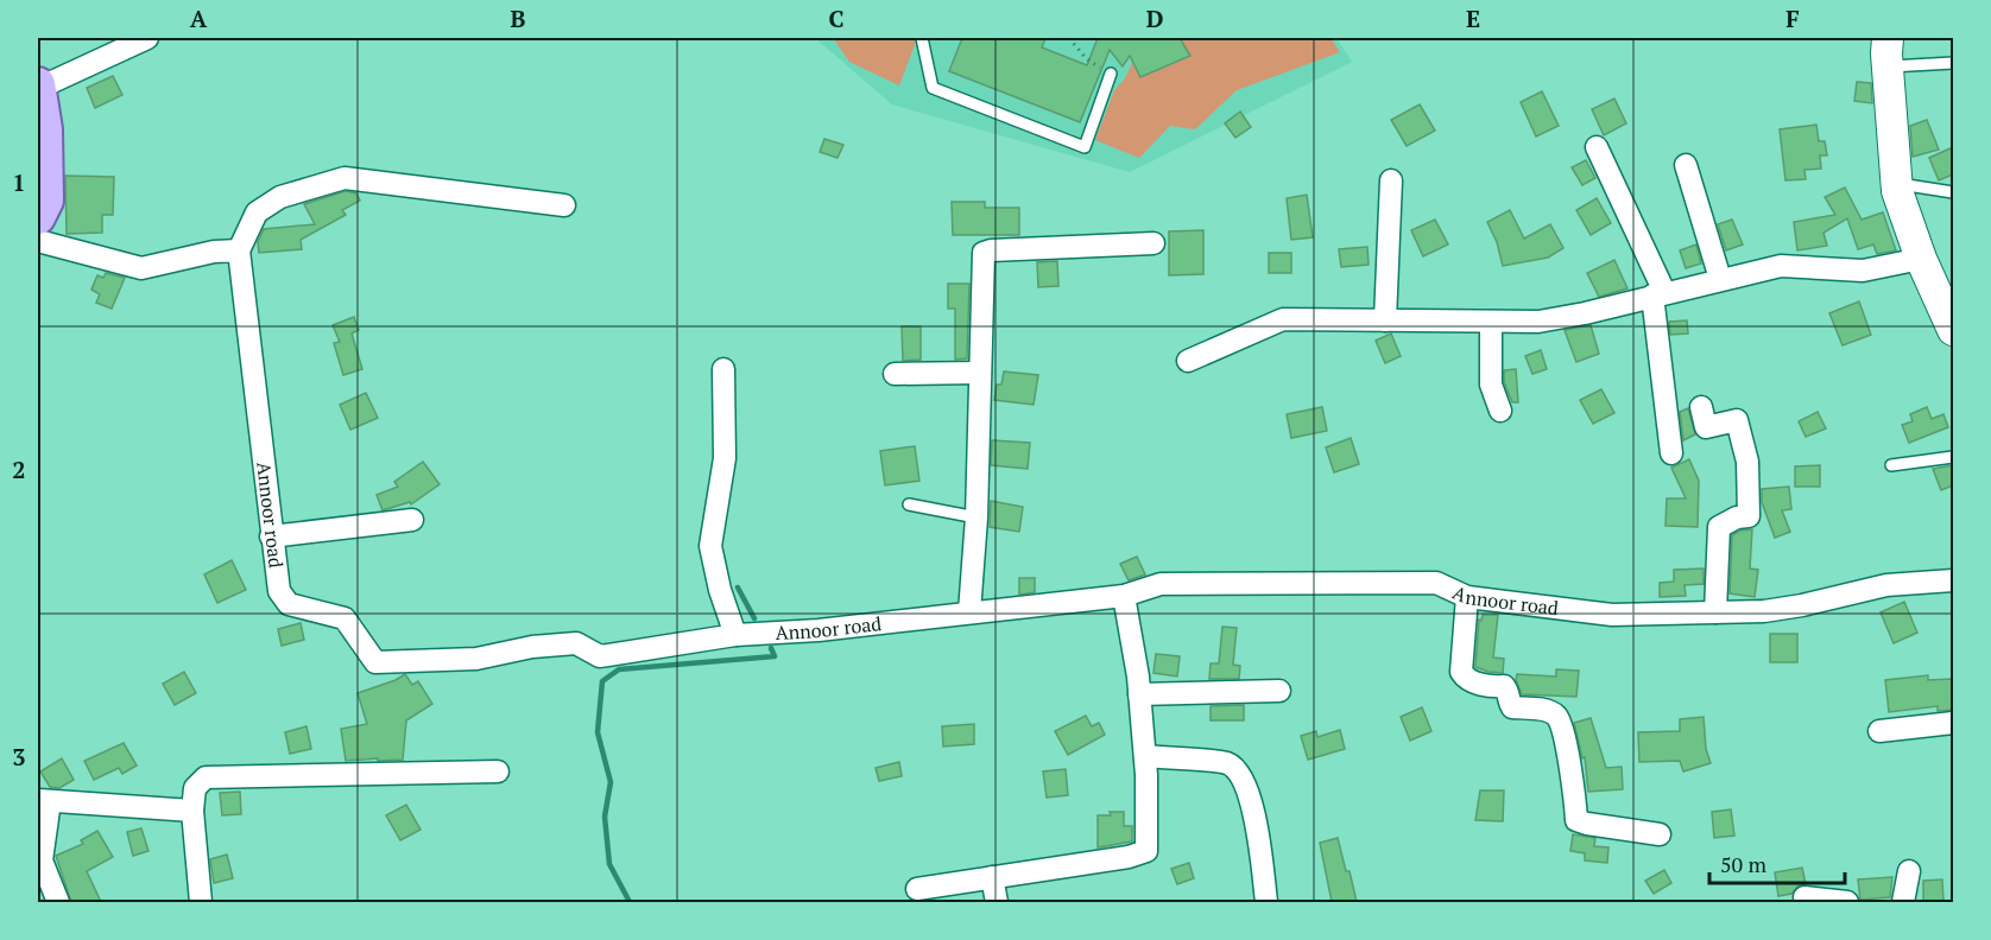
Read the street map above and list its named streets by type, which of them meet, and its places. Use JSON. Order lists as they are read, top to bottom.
{
  "streets": {
    "street": ["Annoor road"]
  },
  "scale_bar": "50 m",
  "grid": {
    "columns": [
      "A",
      "B",
      "C",
      "D",
      "E",
      "F"
    ],
    "rows": ["1", "2", "3"]
  }
}
